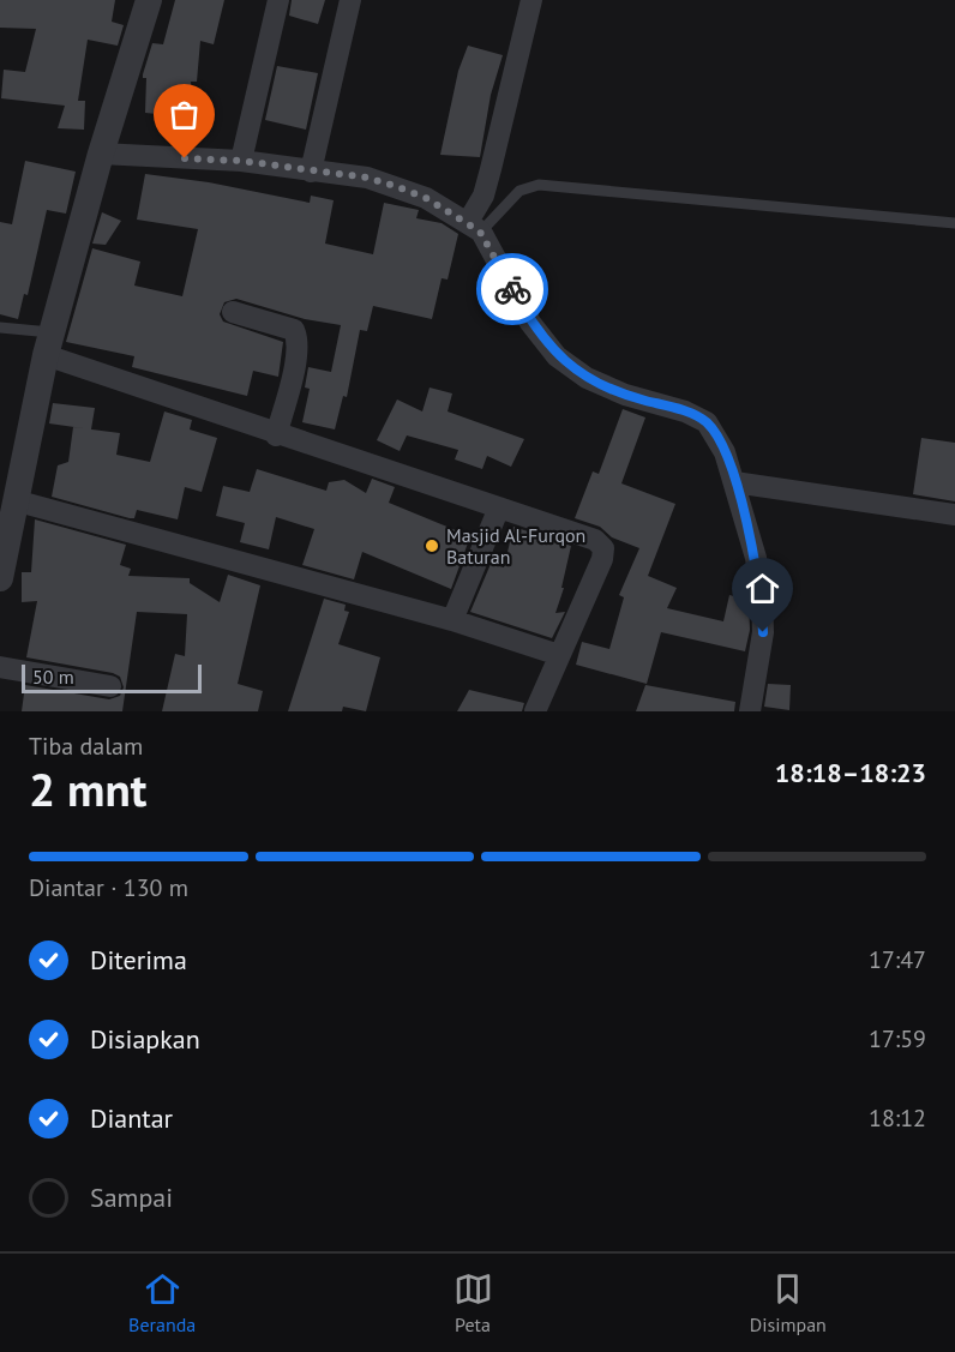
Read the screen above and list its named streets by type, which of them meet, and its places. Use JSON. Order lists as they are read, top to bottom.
{
  "places": ["Masjid Al-Furqon Baturan"],
  "scale_bar": "50 m",
  "page": {
    "scale": "50 m",
    "heading": ["2 mnt", "Tiba dalam", "18:18–18:23"],
    "bar": "Diantar · 130 m",
    "list": [
      ["Diterima", "17:47"],
      ["Disiapkan", "17:59"],
      ["Diantar", "18:12"],
      "Sampai"
    ],
    "tabs": ["Beranda", "Peta", "Disimpan"]
  }
}
